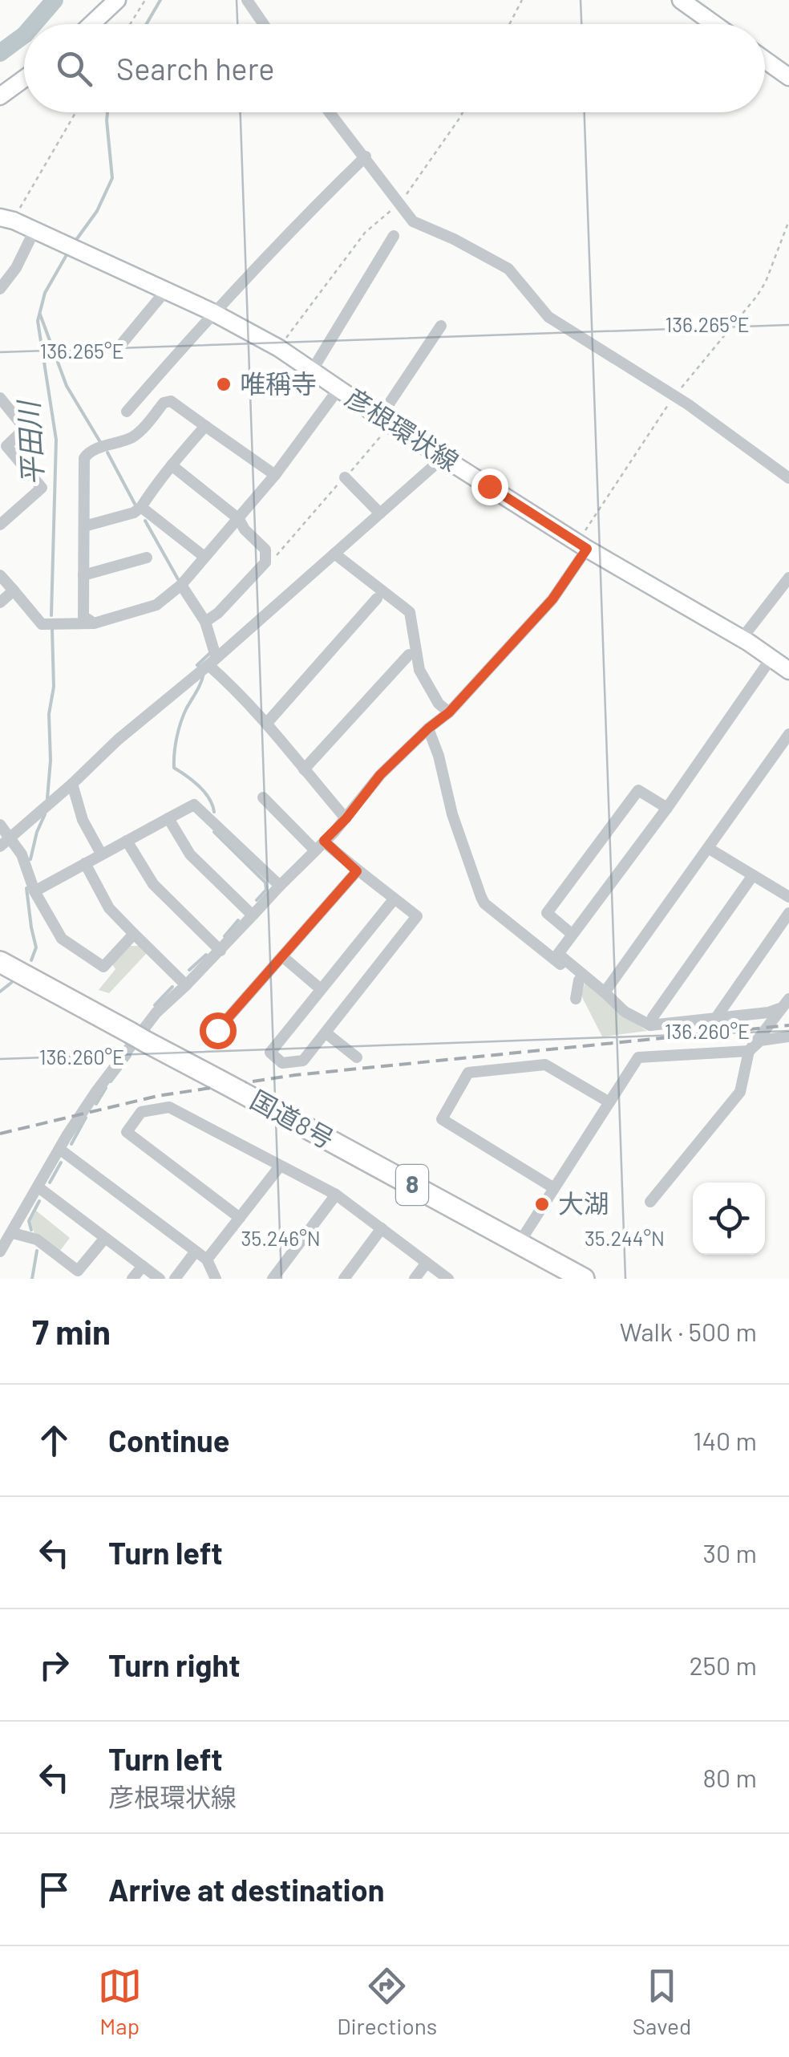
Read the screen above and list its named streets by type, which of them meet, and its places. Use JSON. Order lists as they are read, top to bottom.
{
  "streets": {
    "highway": ["国道8号", "8"],
    "main road": ["彦根環状線"]
  },
  "water": ["平田川"],
  "places": ["唯稱寺", "大湖"],
  "page": {
    "search": "Search here",
    "heading": ["7 min", "Walk · 500 m"],
    "list": [
      ["Continue", "140 m"],
      ["Turn left", "30 m"],
      ["Turn right", "250 m"],
      ["Turn left", "彦根環状線", "80 m"],
      "Arrive at destination"
    ],
    "nav": ["Map", "Directions", "Saved"]
  },
  "coordinates": [
    "136.265°E",
    "136.260°E",
    "35.246°N",
    "35.244°N"
  ]
}
